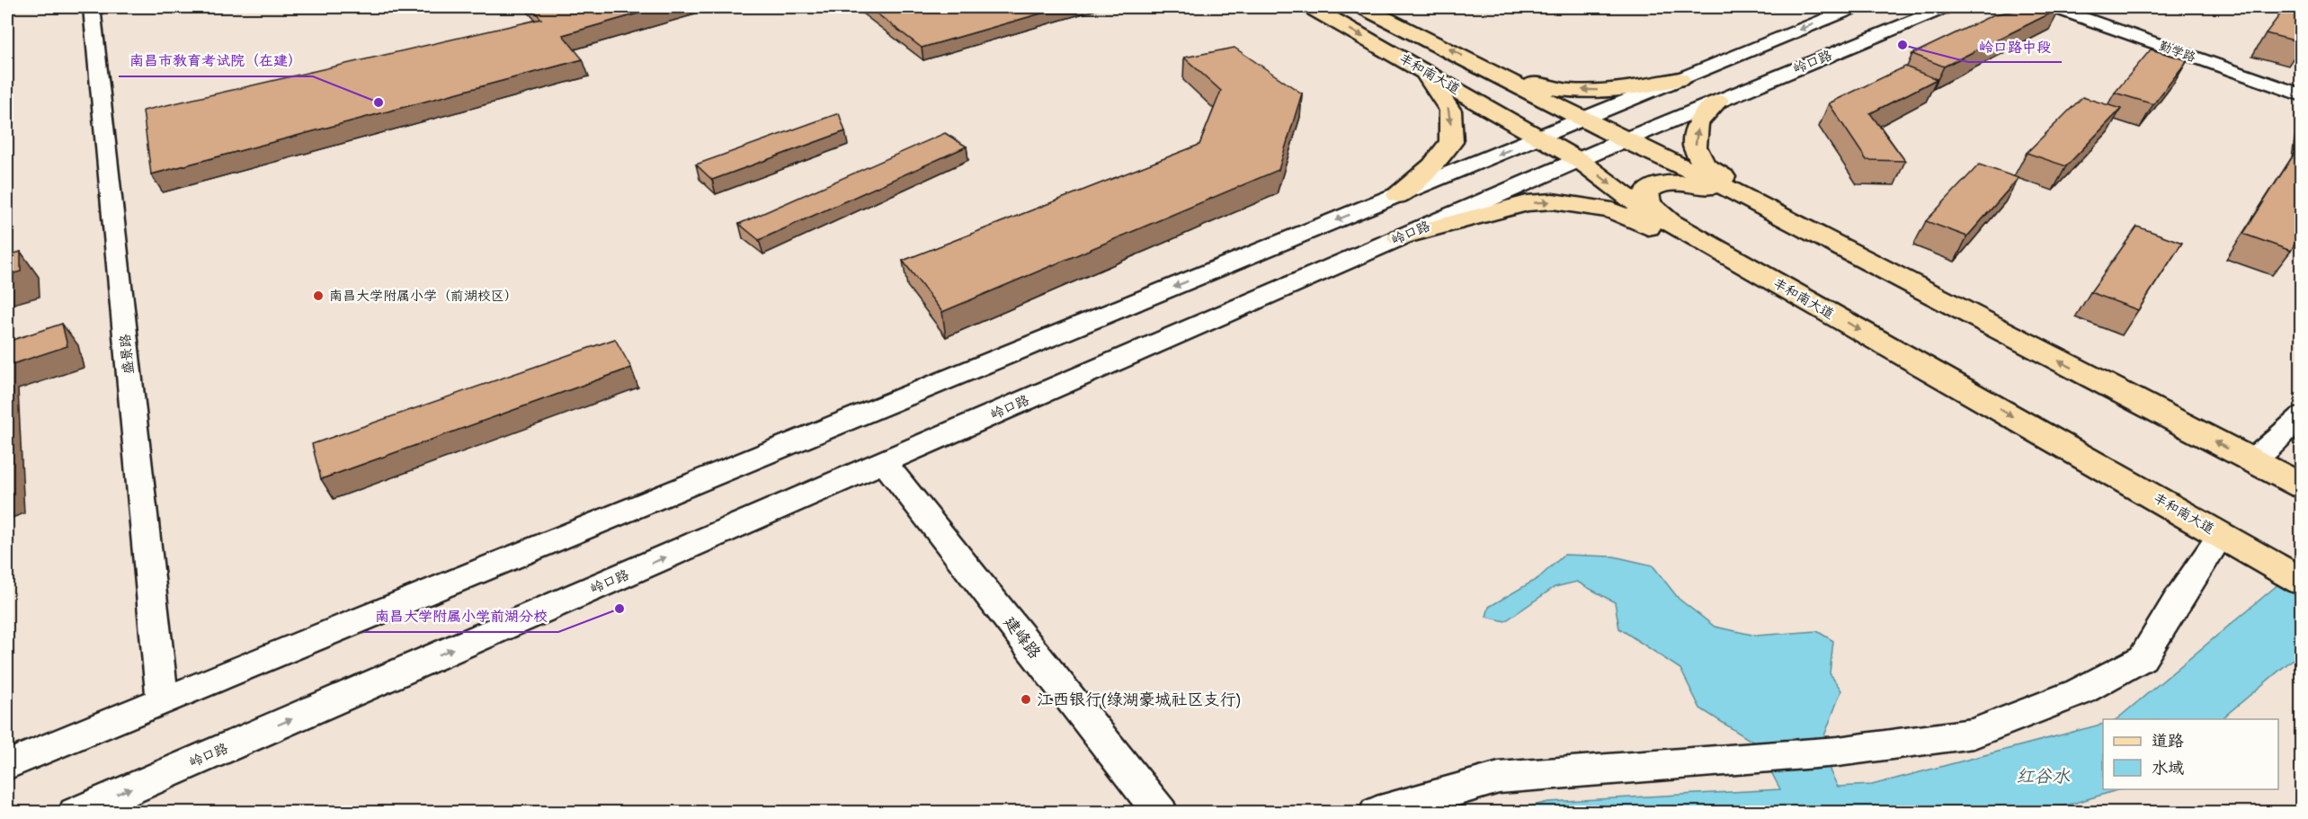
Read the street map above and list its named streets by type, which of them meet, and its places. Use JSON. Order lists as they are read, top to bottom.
{
  "streets": {
    "main road": ["丰和南大道"],
    "street": [
      "勤学路",
      "岭口路",
      "盛景路",
      "建峰路"
    ]
  },
  "crossings": [
    ["岭口路", "丰和南大道"],
    ["岭口路", "建峰路"]
  ],
  "water": ["红谷水"],
  "places": [
    "岭口路中段",
    "南昌市教育考试院（在建）",
    "南昌大学附属小学（前湖校区）",
    "南昌大学附属小学前湖分校",
    "江西银行(绿湖豪城社区支行)"
  ],
  "legend": ["道路", "水域"]
}
